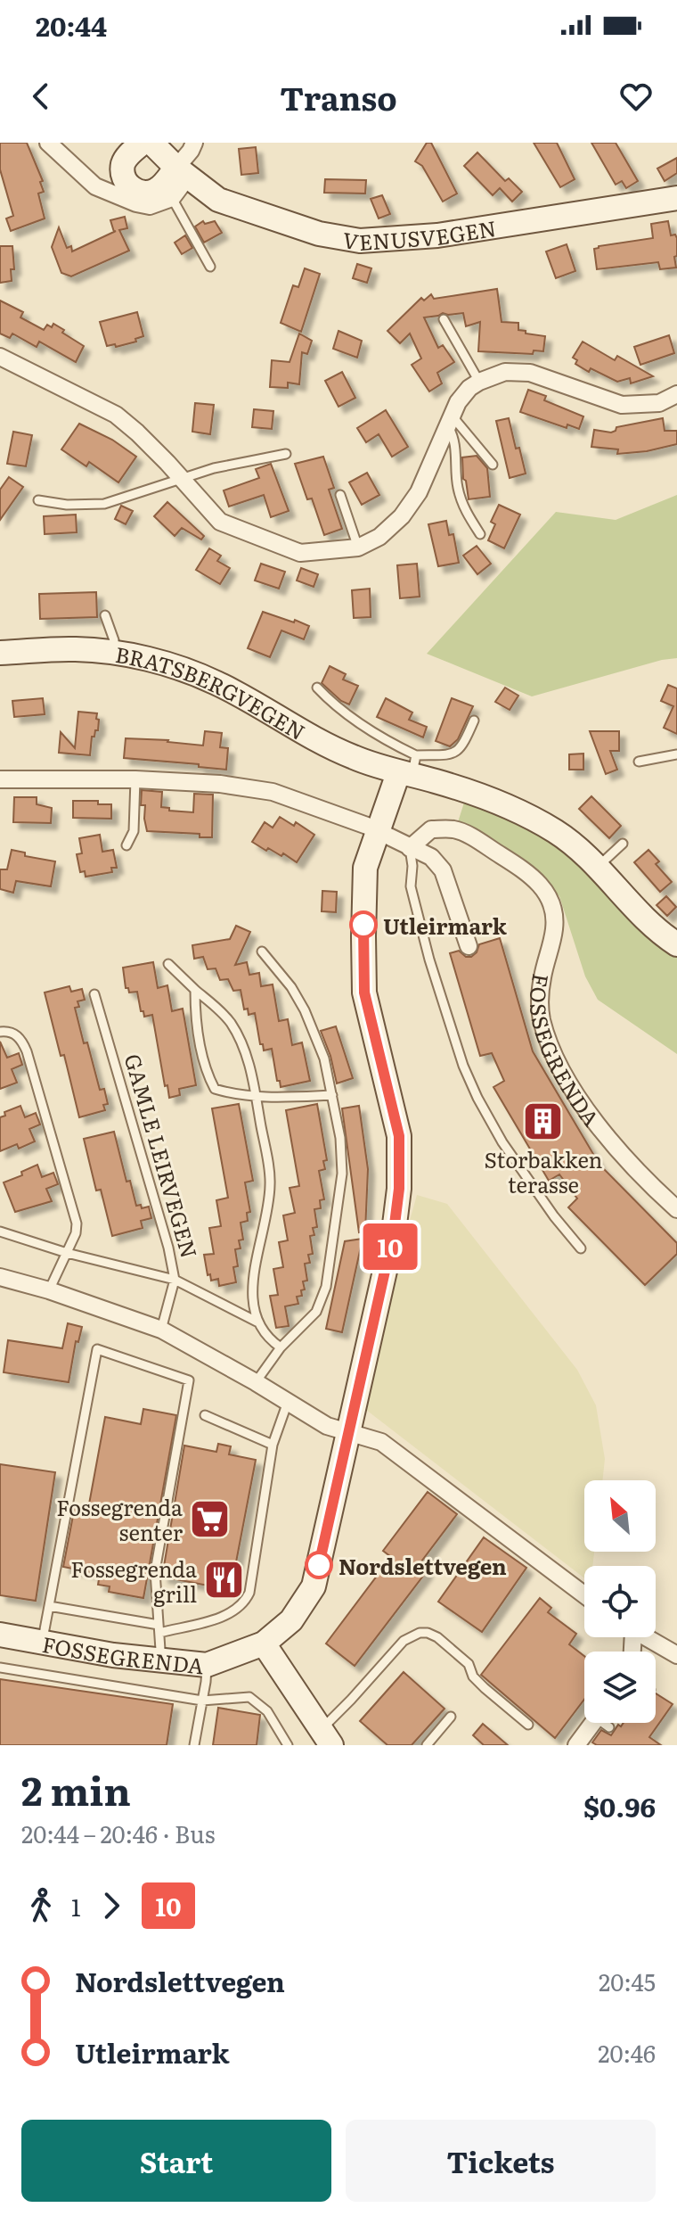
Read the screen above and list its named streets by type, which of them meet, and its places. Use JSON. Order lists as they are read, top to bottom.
{
  "streets": {
    "street": ["VENUSVEGEN", "BRATSBERGVEGEN", "FOSSEGRENDA"],
    "lane": ["GAMLE LEIRVEGEN"]
  },
  "crossings": [
    ["BRATSBERGVEGEN", "FOSSEGRENDA"]
  ],
  "places": {
    "other": ["Utleirmark", "Nordslettvegen"],
    "building": ["Storbakken terasse"],
    "supermarket": ["Fossegrenda senter"],
    "restaurant": ["Fossegrenda grill"]
  },
  "lines": ["bus line 10"],
  "north": "top left",
  "page": {
    "status": "20:44",
    "header": "Transo",
    "on_map": "10",
    "heading": ["2 min", "20:44 – 20:46 · Bus", "$0.96"],
    "legs": ["1", "10"],
    "list": [
      {
        "name": "Nordslettvegen",
        "value": "20:45"
      },
      {
        "name": "Utleirmark",
        "value": "20:46"
      }
    ],
    "buttons": ["Start", "Tickets"]
  }
}
